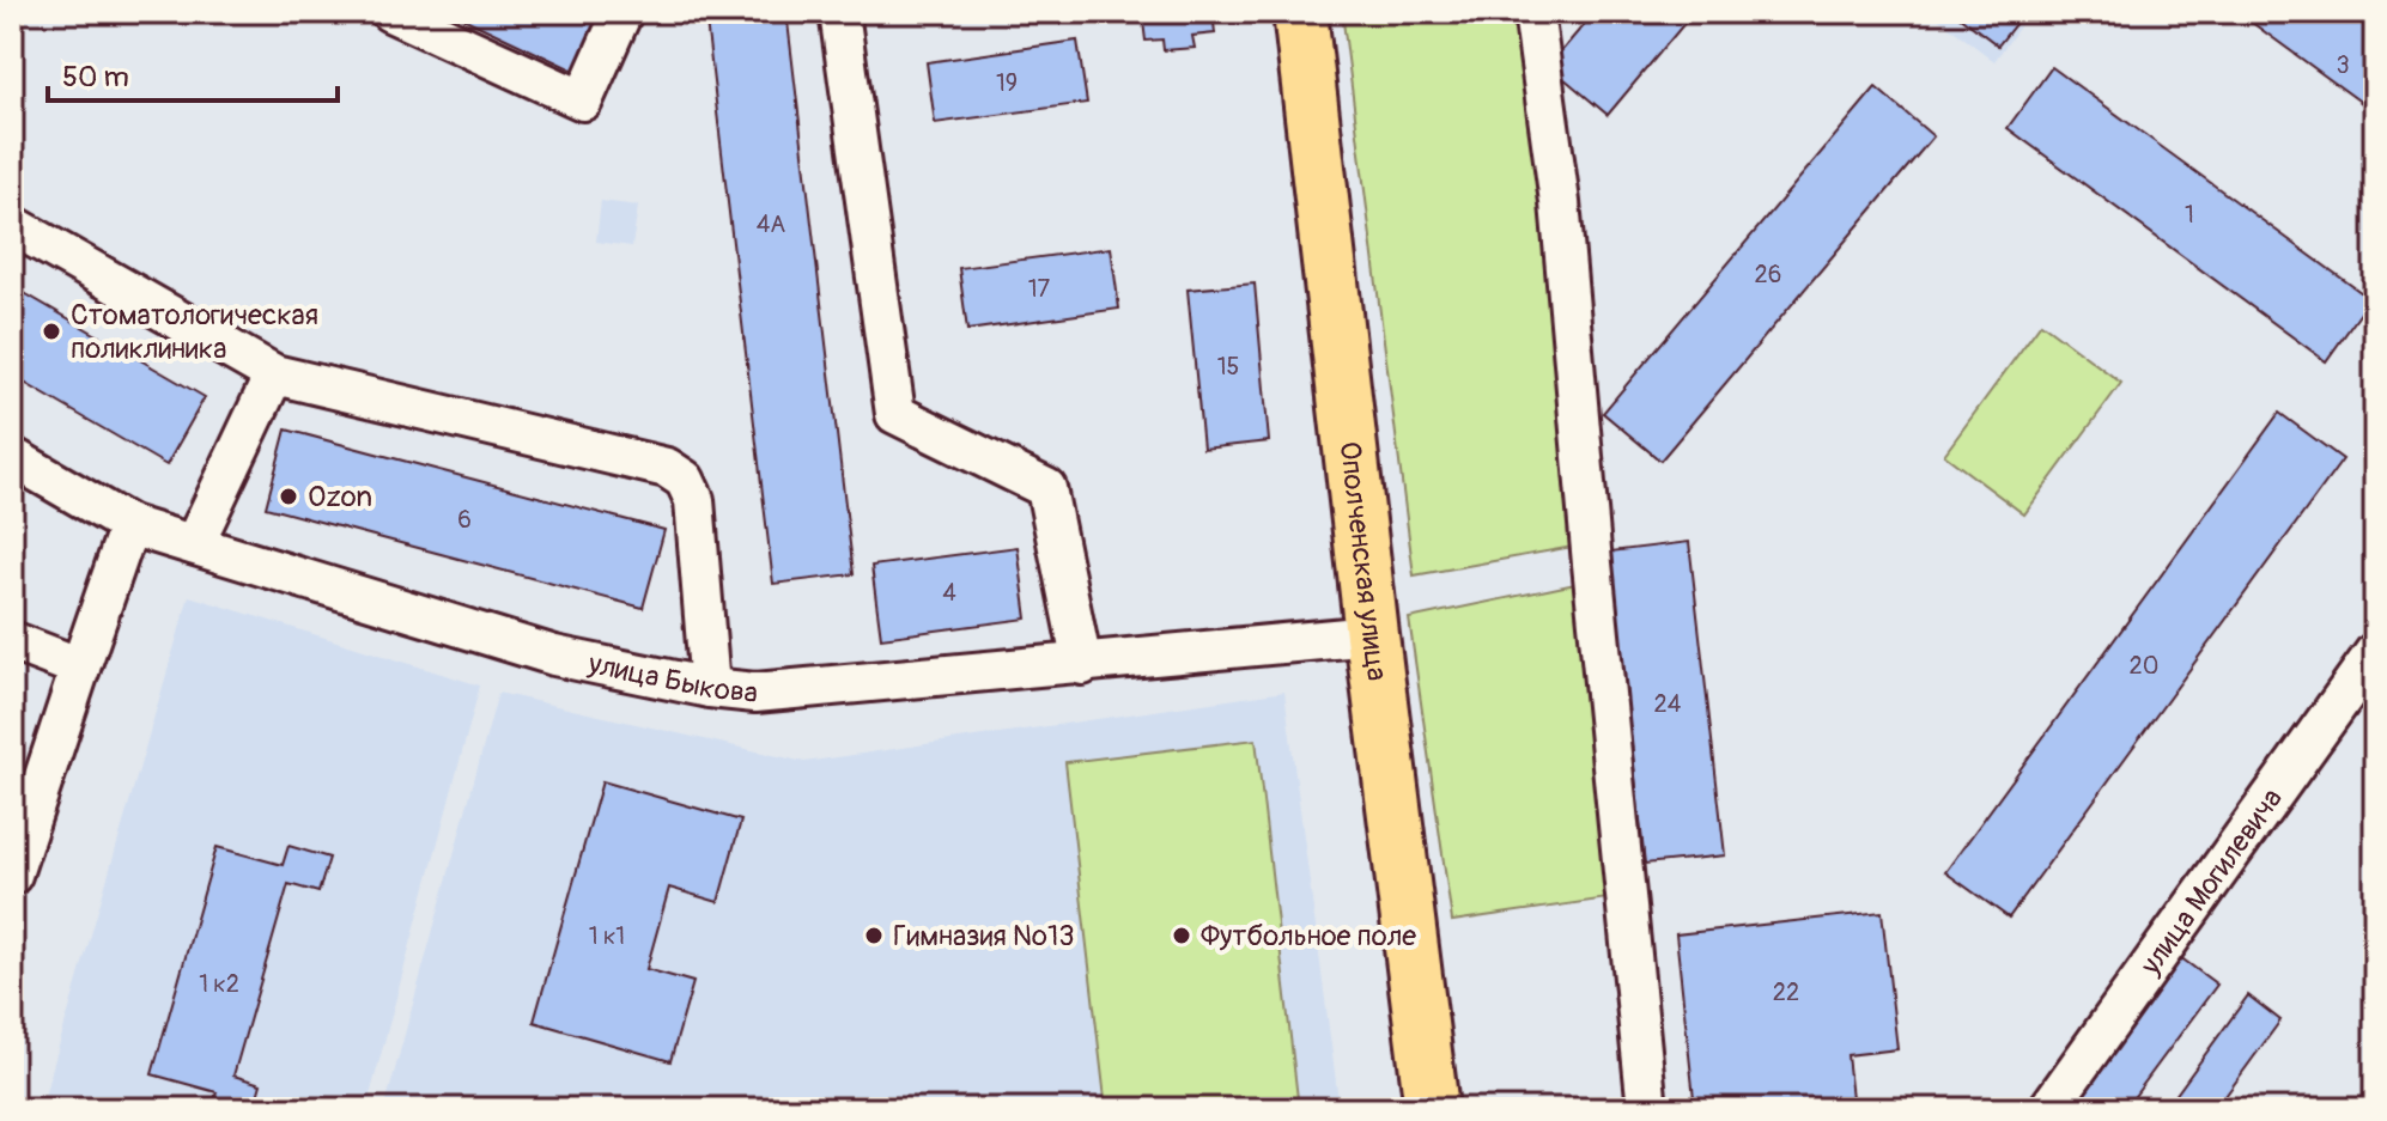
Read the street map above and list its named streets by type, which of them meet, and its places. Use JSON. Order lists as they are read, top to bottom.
{
  "streets": {
    "highway": ["Ополченская улица"],
    "street": ["улица Быкова", "улица Могилевича"]
  },
  "crossings": [
    ["Ополченская улица", "улица Быкова"]
  ],
  "places": [
    "Стоматологическая поликлиника",
    "Ozon",
    "Гимназия №13",
    "Футбольное поле"
  ],
  "house_numbers": [
    "3",
    "19",
    "1",
    "4А",
    "26",
    "17",
    "15",
    "6",
    "4",
    "20",
    "24",
    "1 к1",
    "1 к2",
    "22"
  ],
  "scale_bar": "50 m"
}
